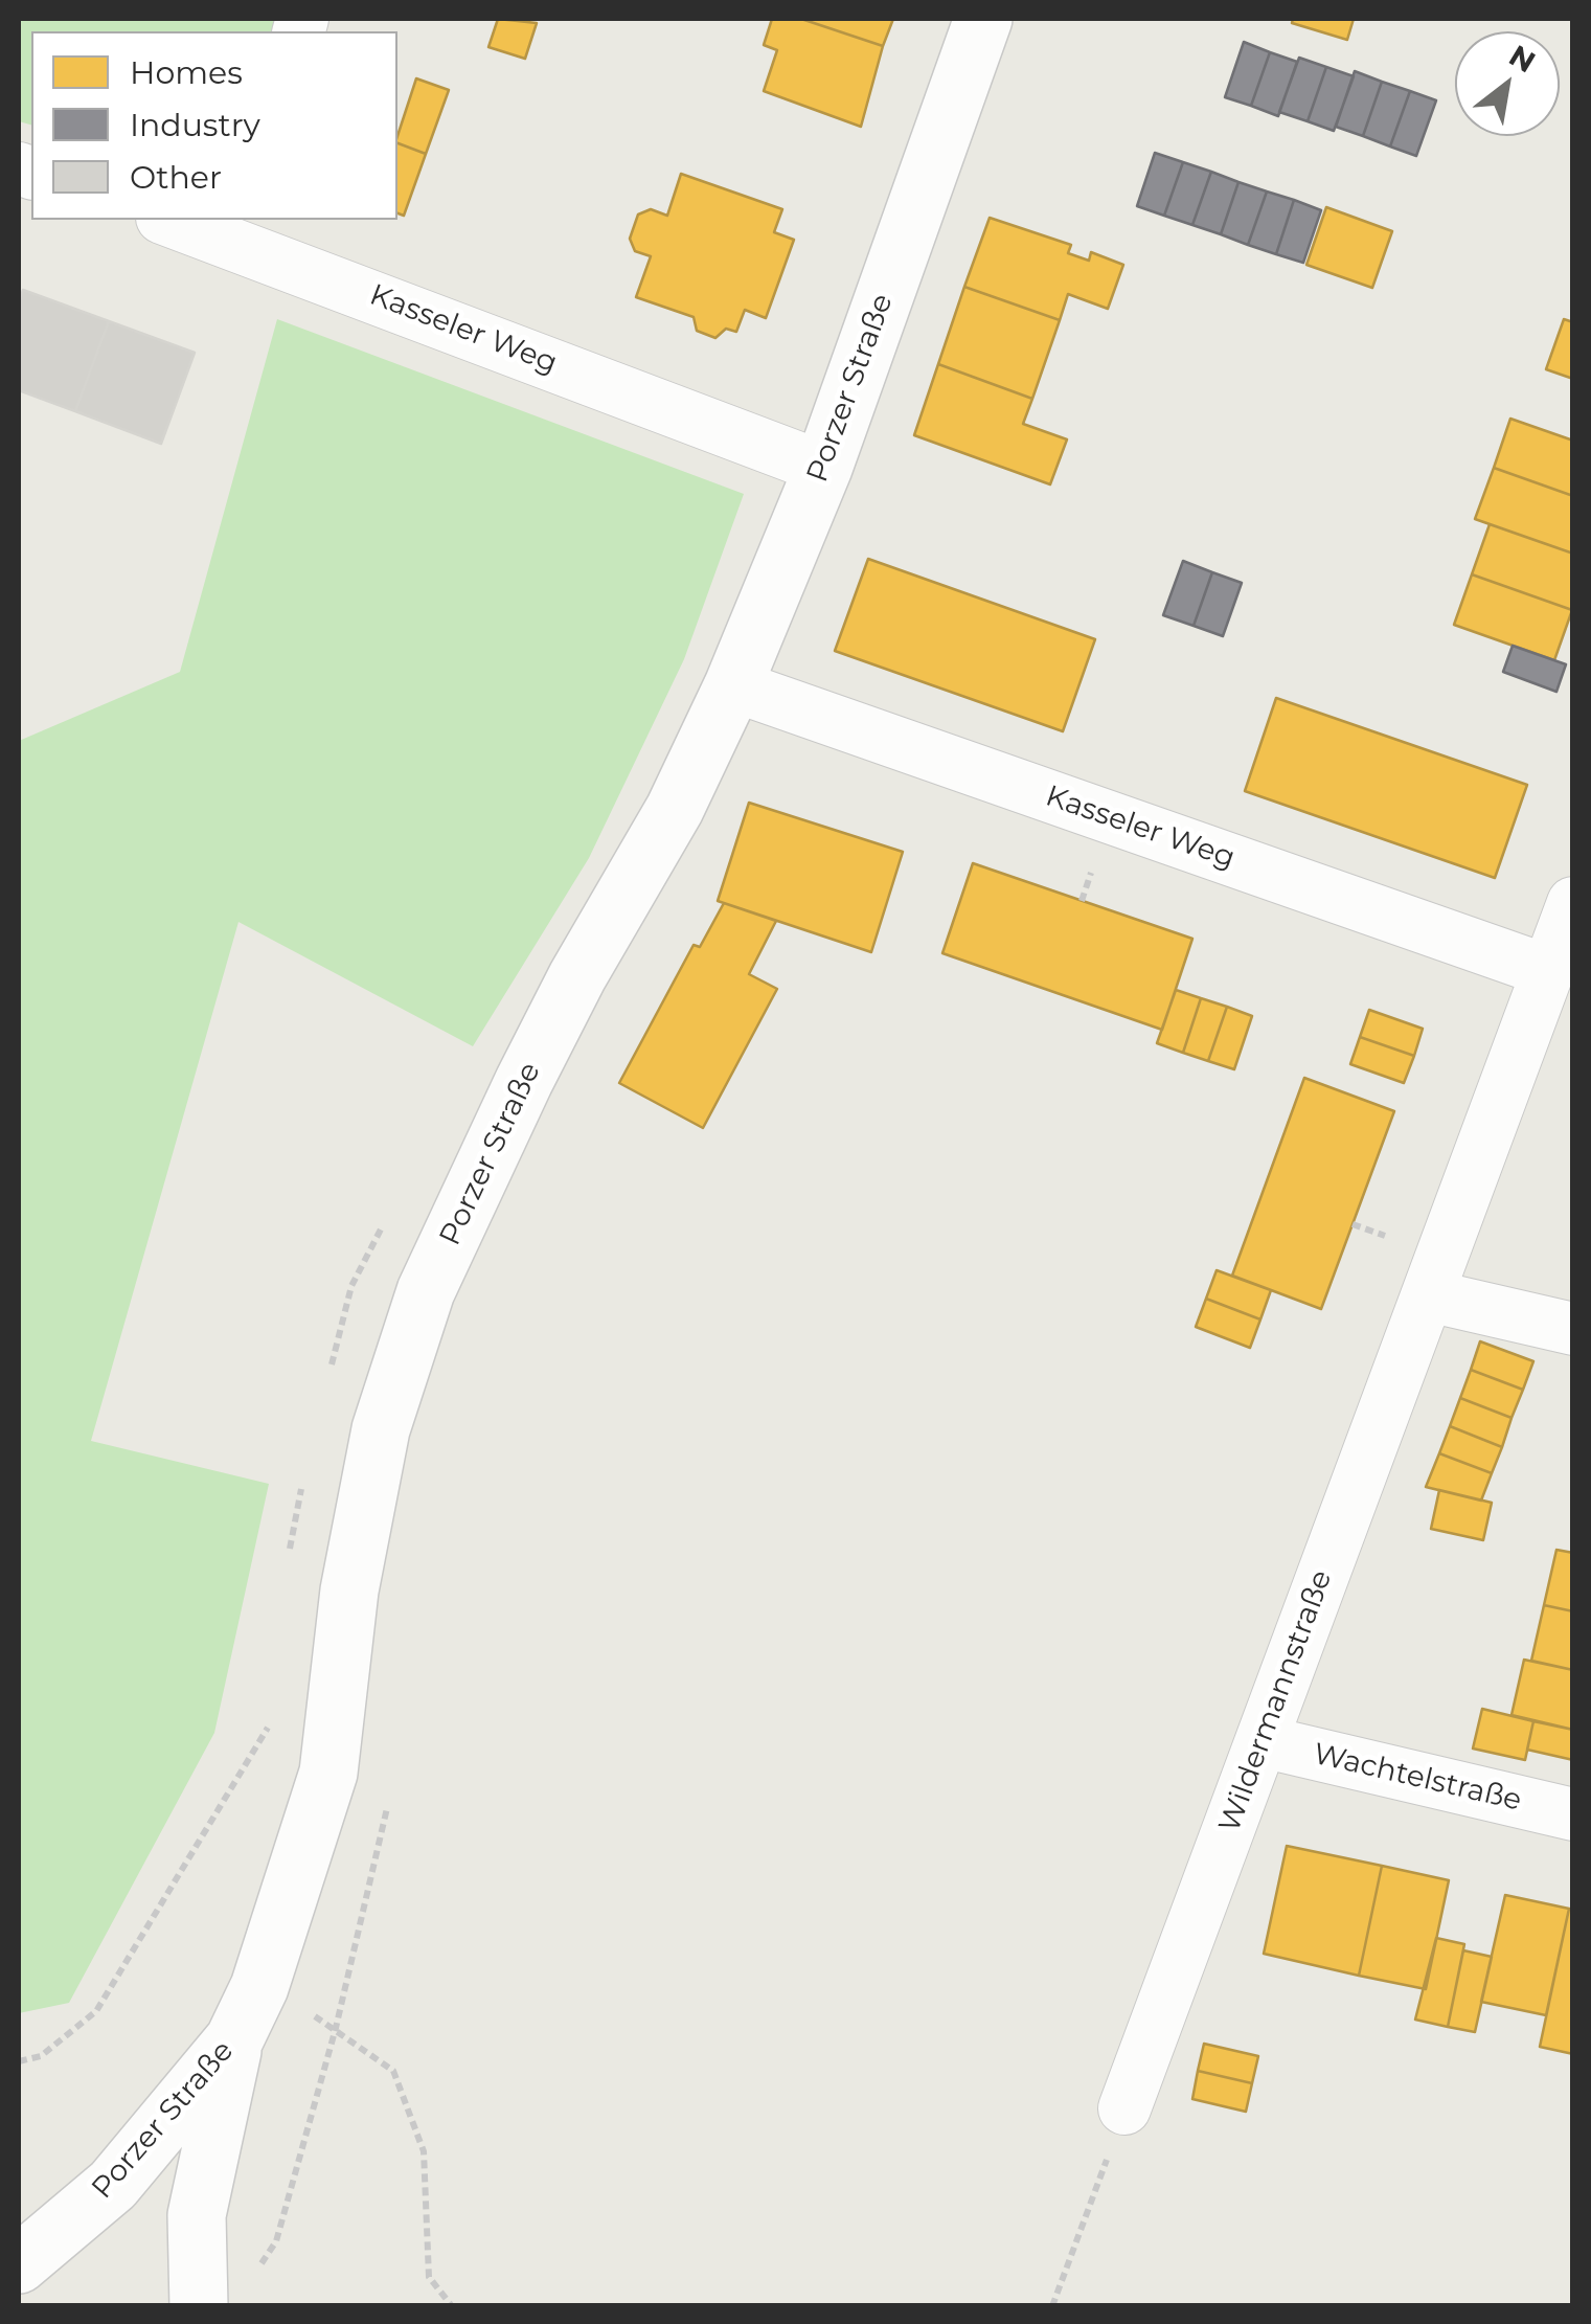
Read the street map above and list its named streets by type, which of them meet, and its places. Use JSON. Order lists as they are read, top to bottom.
{
  "streets": {
    "main road": ["Porzer Straße"],
    "street": ["Kasseler Weg", "Wildermannstraße", "Wachtelstraße"]
  },
  "crossings": [
    ["Kasseler Weg", "Porzer Straße"],
    ["Kasseler Weg", "Wildermannstraße"],
    ["Wildermannstraße", "Wachtelstraße"]
  ],
  "legend": ["Homes", "Industry", "Other"],
  "north": "top right"
}
